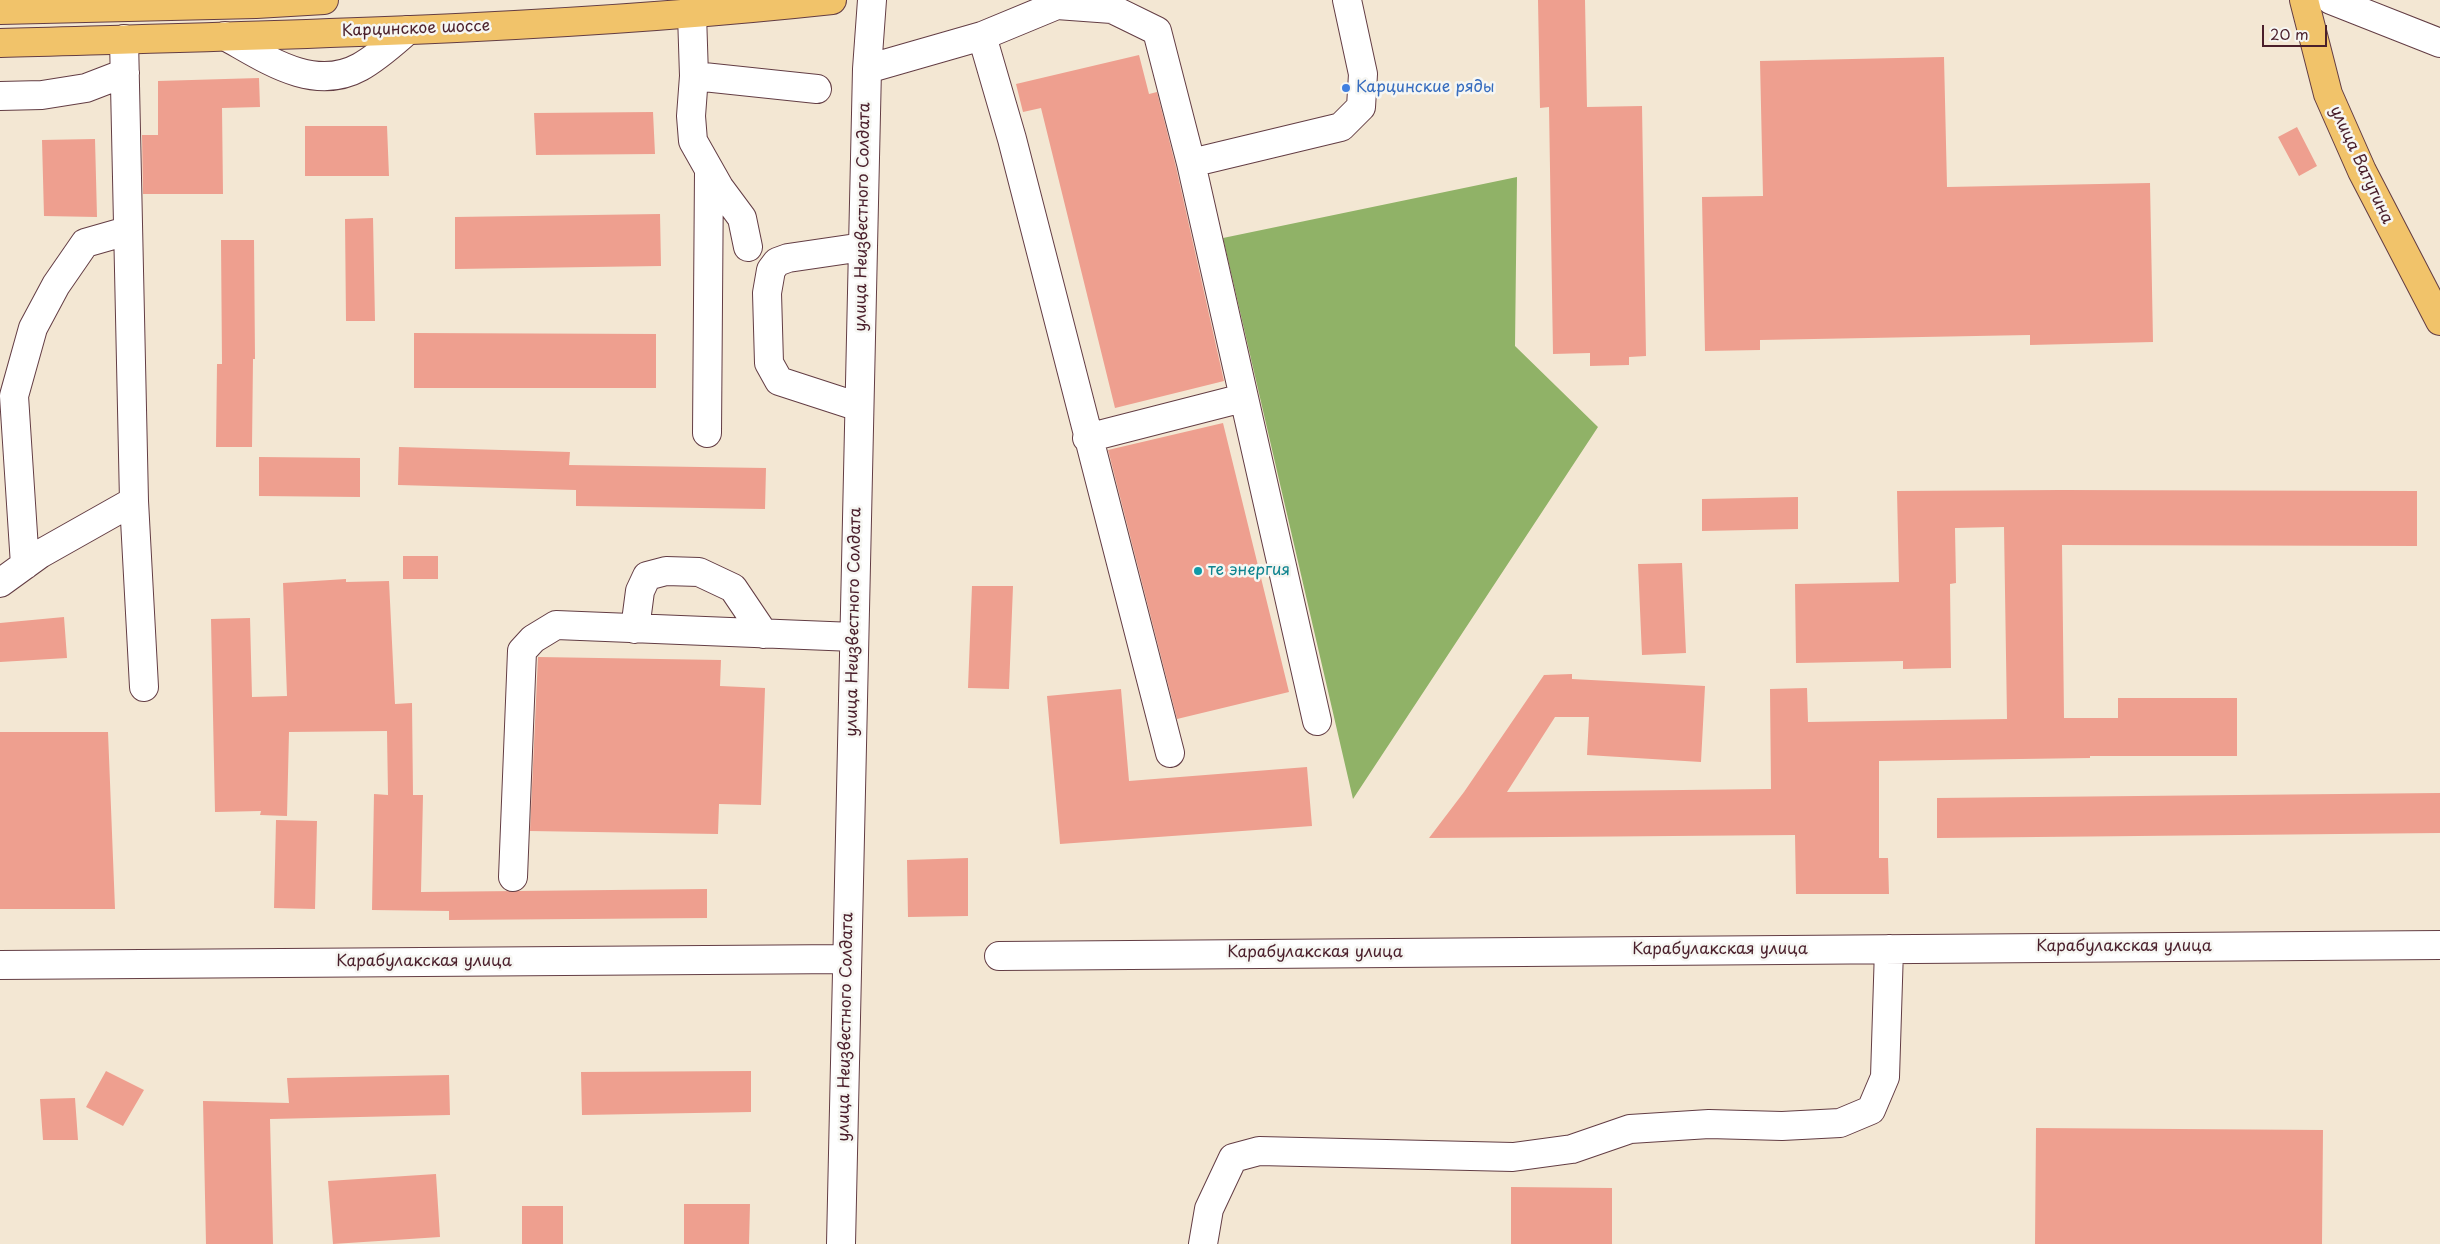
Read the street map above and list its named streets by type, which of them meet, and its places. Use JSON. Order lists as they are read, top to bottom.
{
  "streets": {
    "main road": ["Карцинское шоссе", "улица Ватутина"],
    "street": ["улица Неизвестного Солдата", "Карабулакская улица"]
  },
  "crossings": [
    ["улица Неизвестного Солдата", "Карабулакская улица"]
  ],
  "places": ["Карцинские ряды", "те энергия"],
  "scale_bar": "20 m"
}
